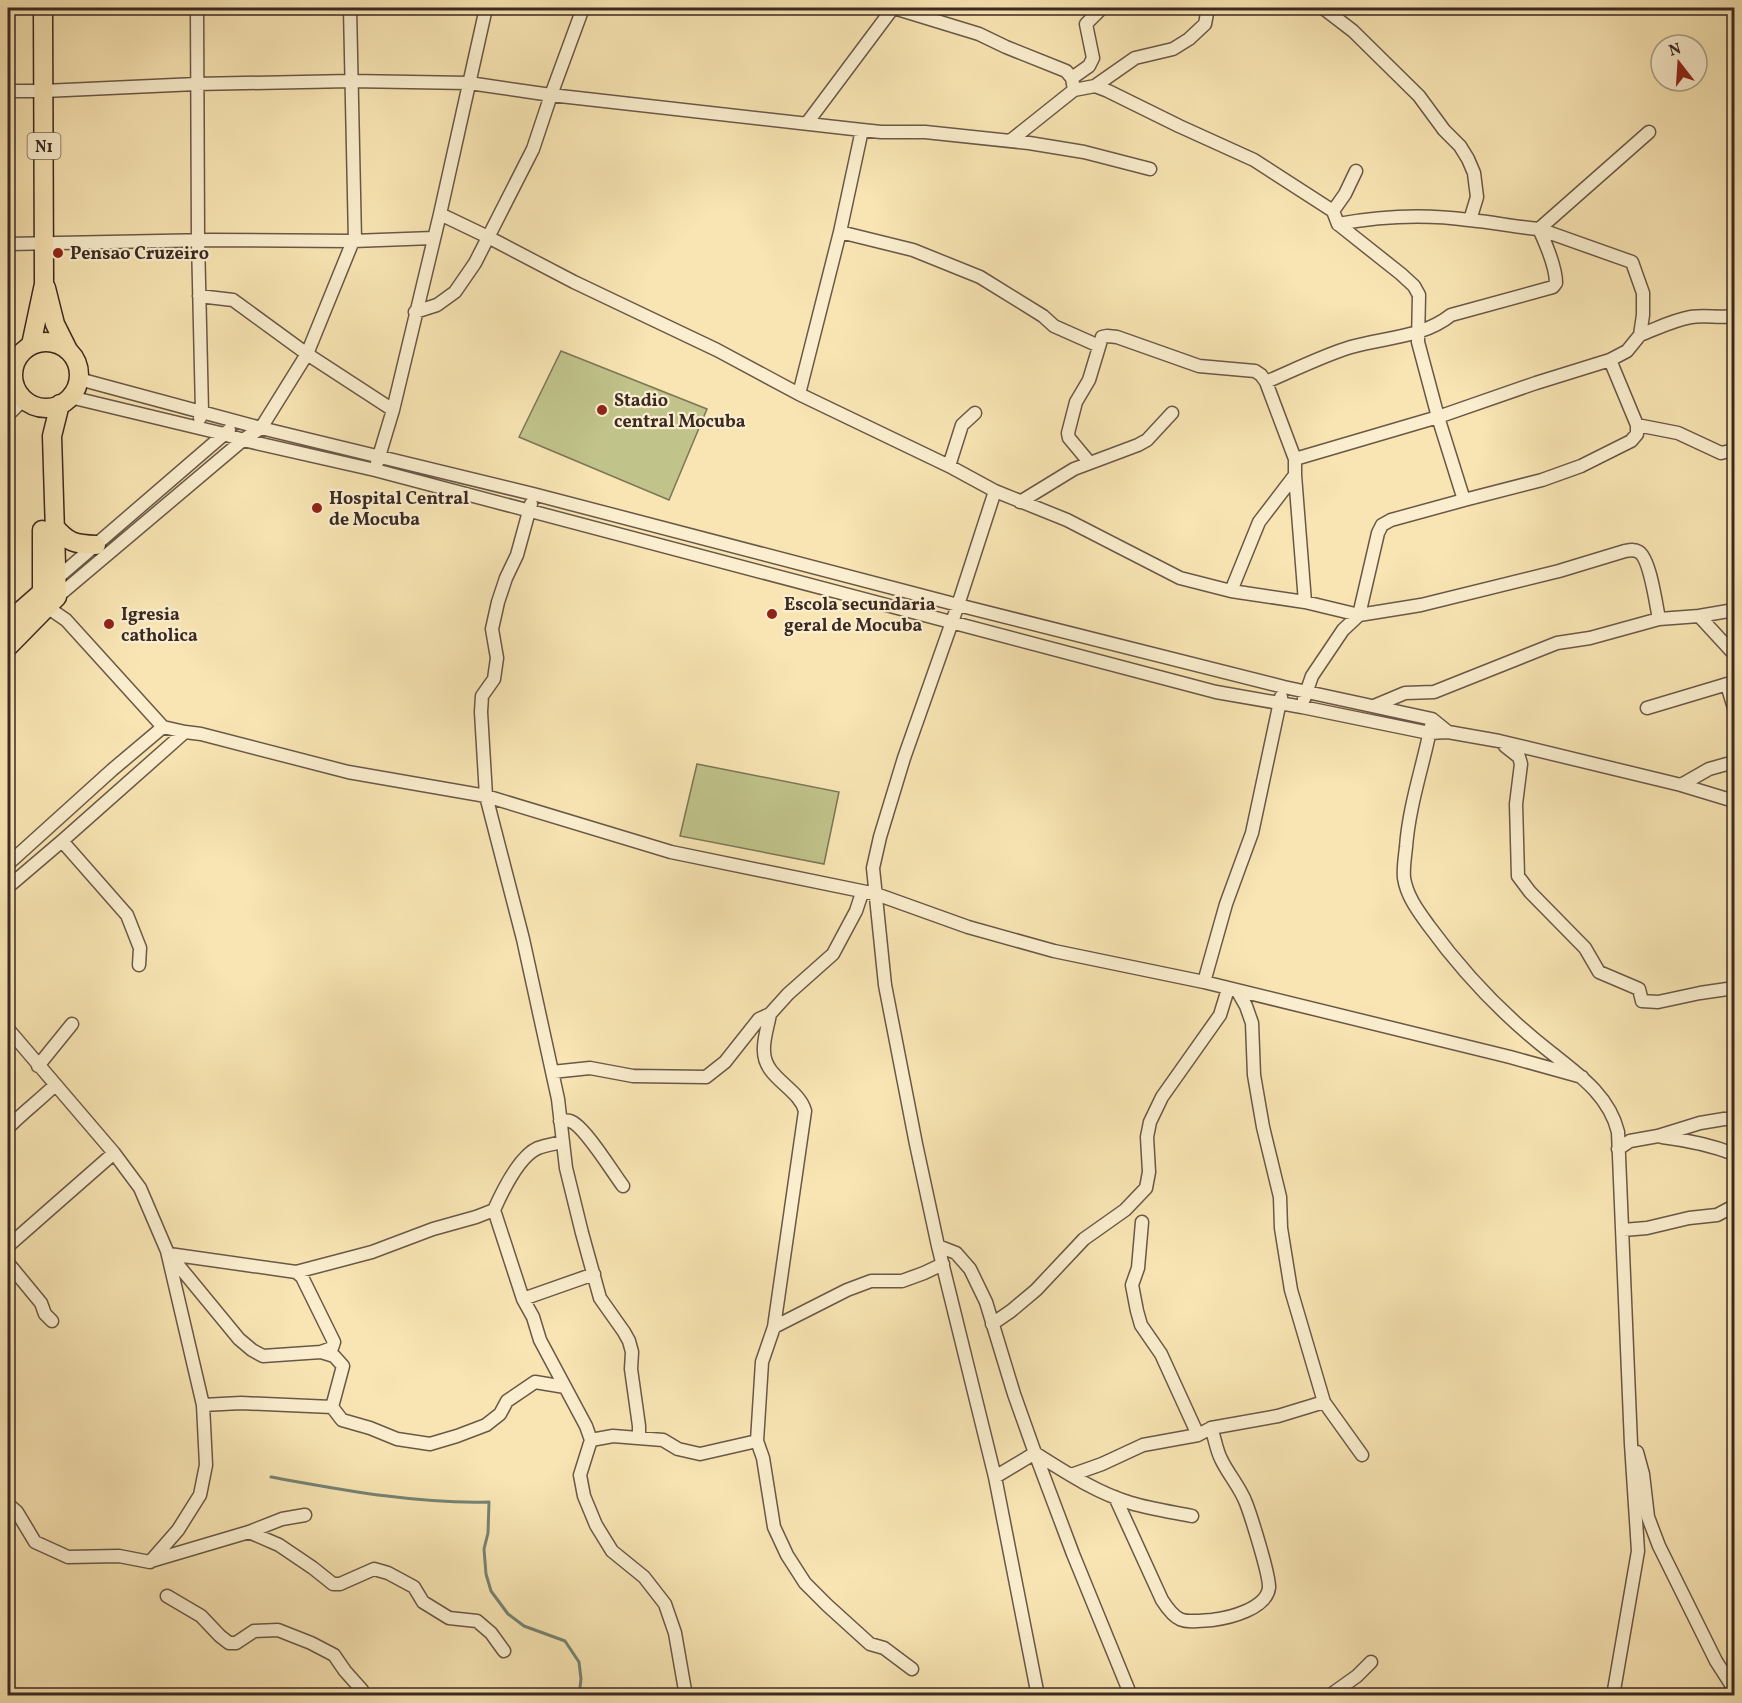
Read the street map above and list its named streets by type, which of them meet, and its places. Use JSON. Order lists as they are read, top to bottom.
{
  "streets": {
    "highway": ["N1"]
  },
  "places": [
    "Pensao Cruzeiro",
    "Stadio central Mocuba",
    "Hospital Central de Mocuba",
    "Escola secundaria geral de Mocuba",
    "Igresia catholica"
  ],
  "north": "top"
}
